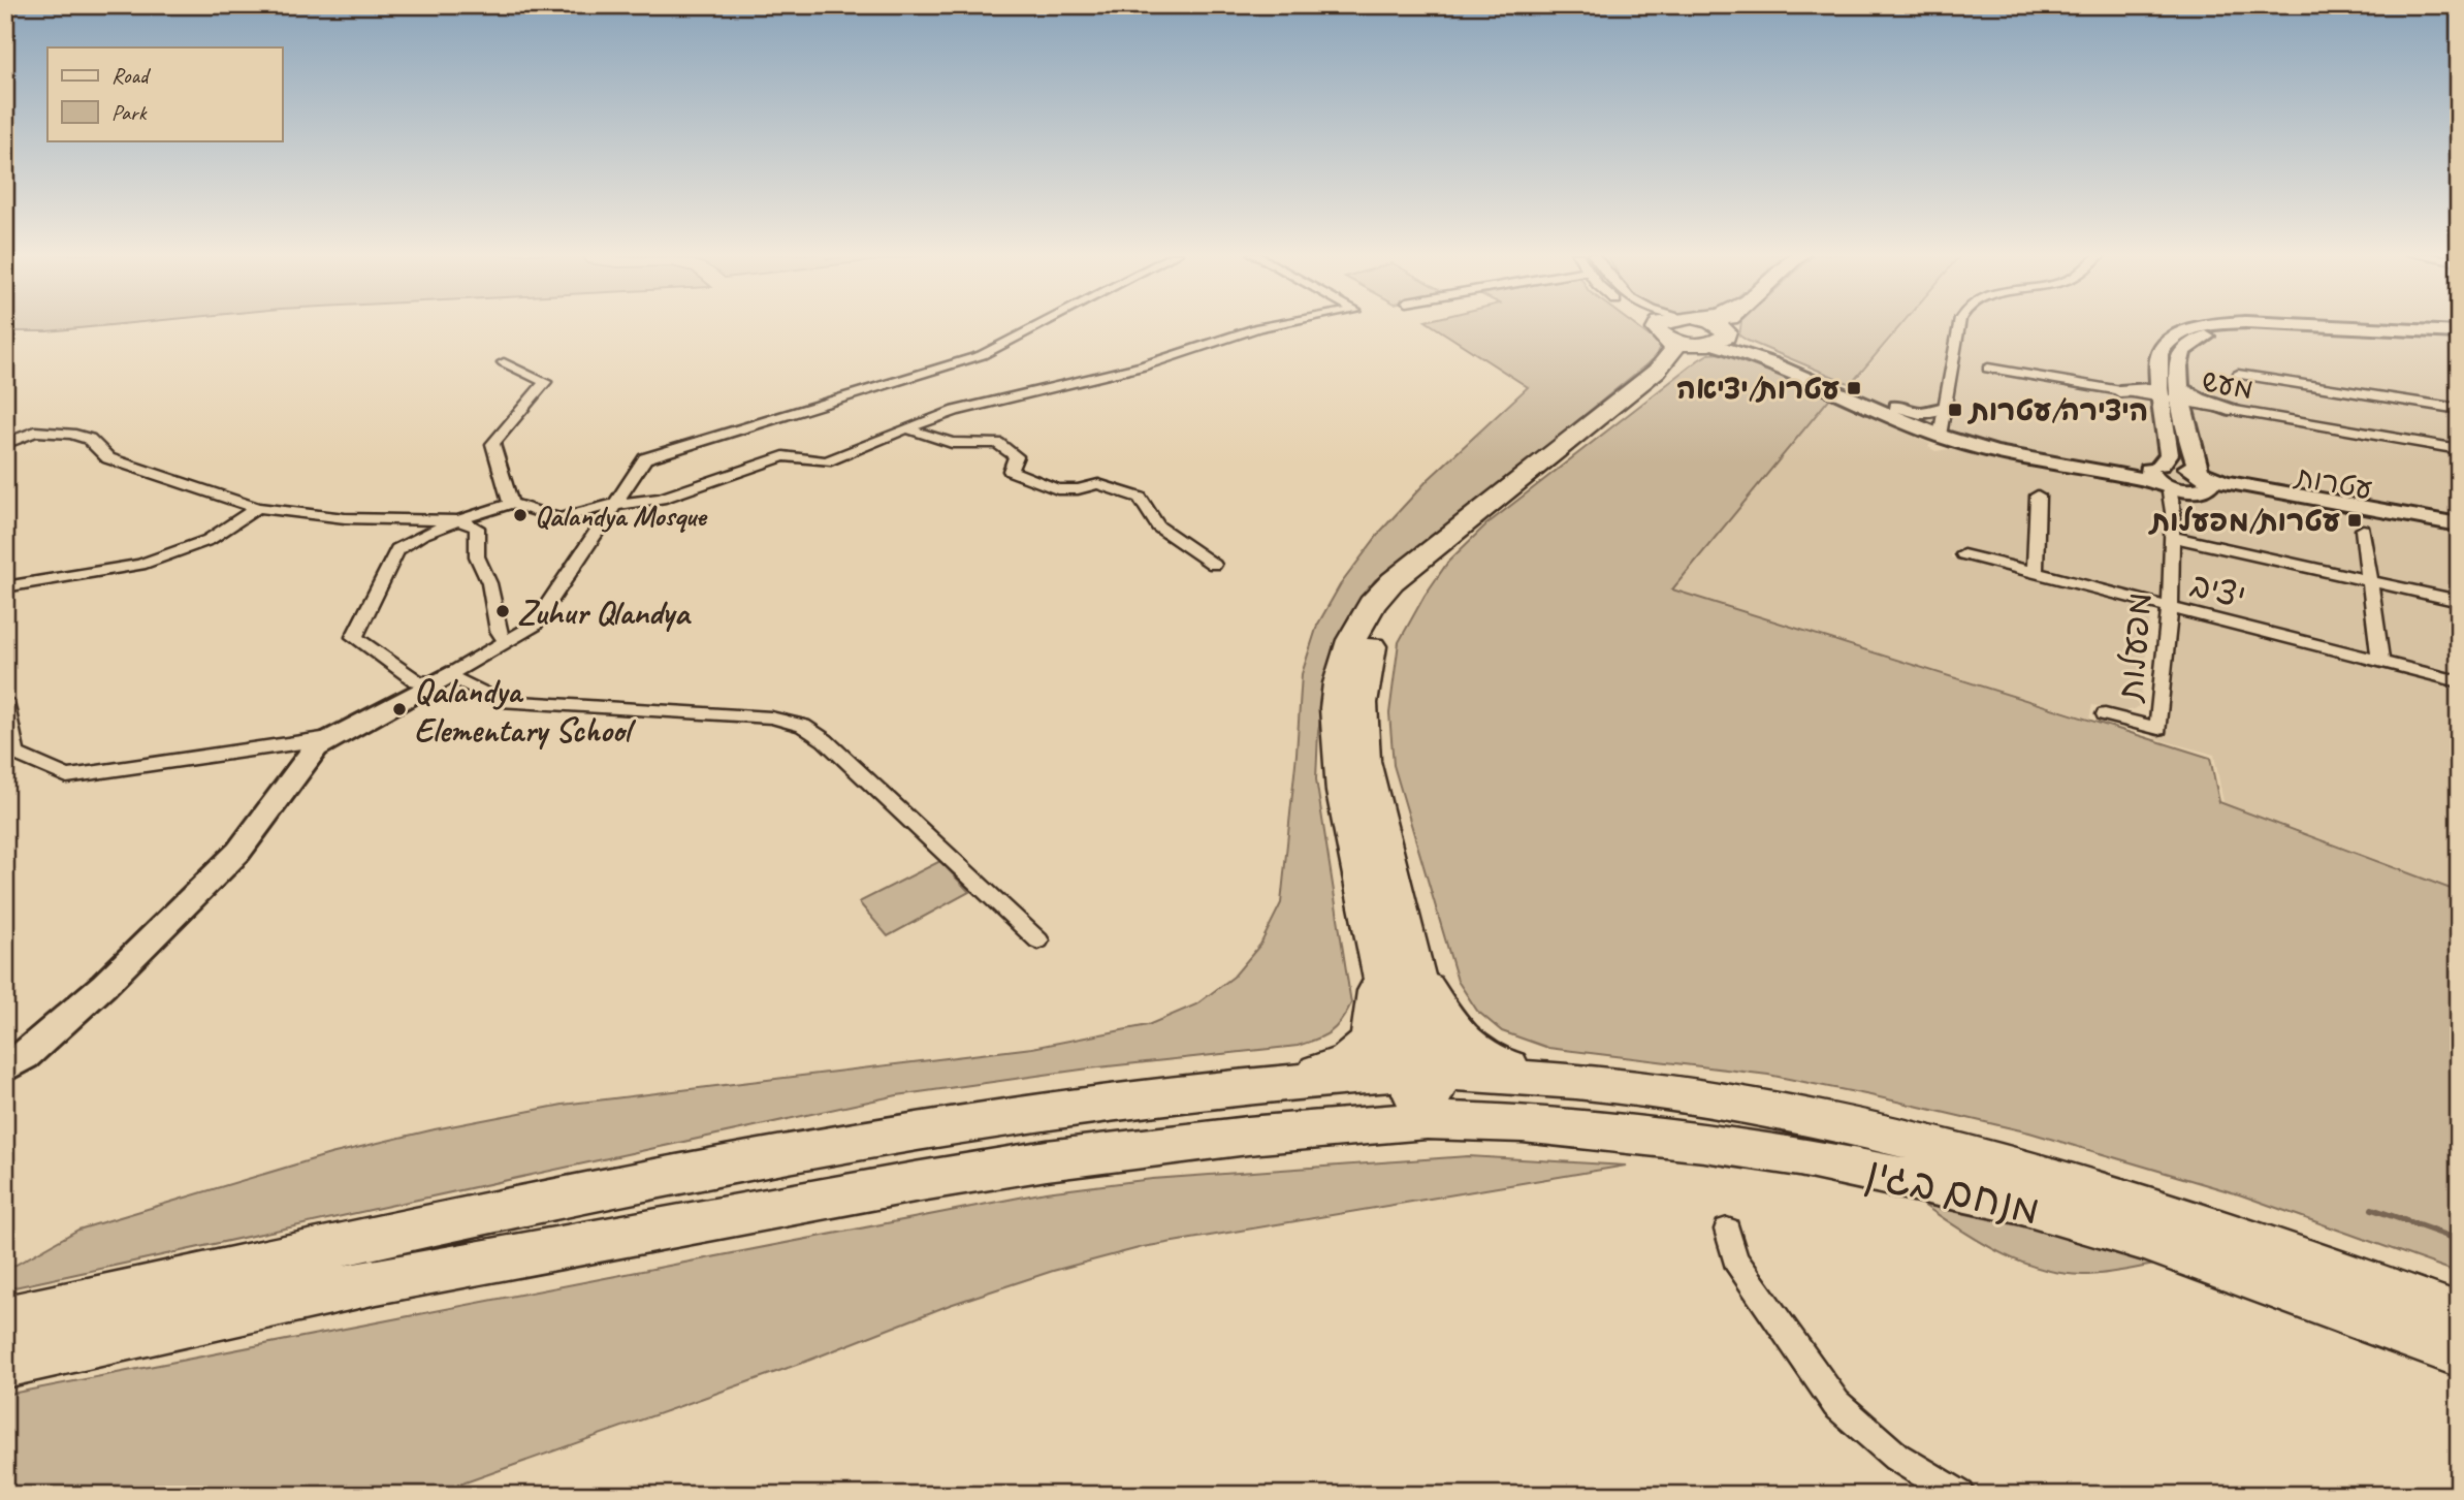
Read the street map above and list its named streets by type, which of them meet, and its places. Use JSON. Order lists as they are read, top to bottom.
{
  "streets": {
    "highway": ["מנחם בגין"],
    "street": [
      "מעש",
      "עטרות",
      "יציב",
      "מפעלות"
    ]
  },
  "crossings": [
    ["מעש", "מפעלות"],
    ["יציב", "מפעלות"]
  ],
  "places": {
    "transit": ["עטרות/יציאה", "היצירה/עטרות", "עטרות/מפעלות"],
    "other": ["Qalandya Mosque", "Zuhur Qlandya", "Qalandya Elementary School"]
  },
  "legend": ["Road", "Park"]
}
